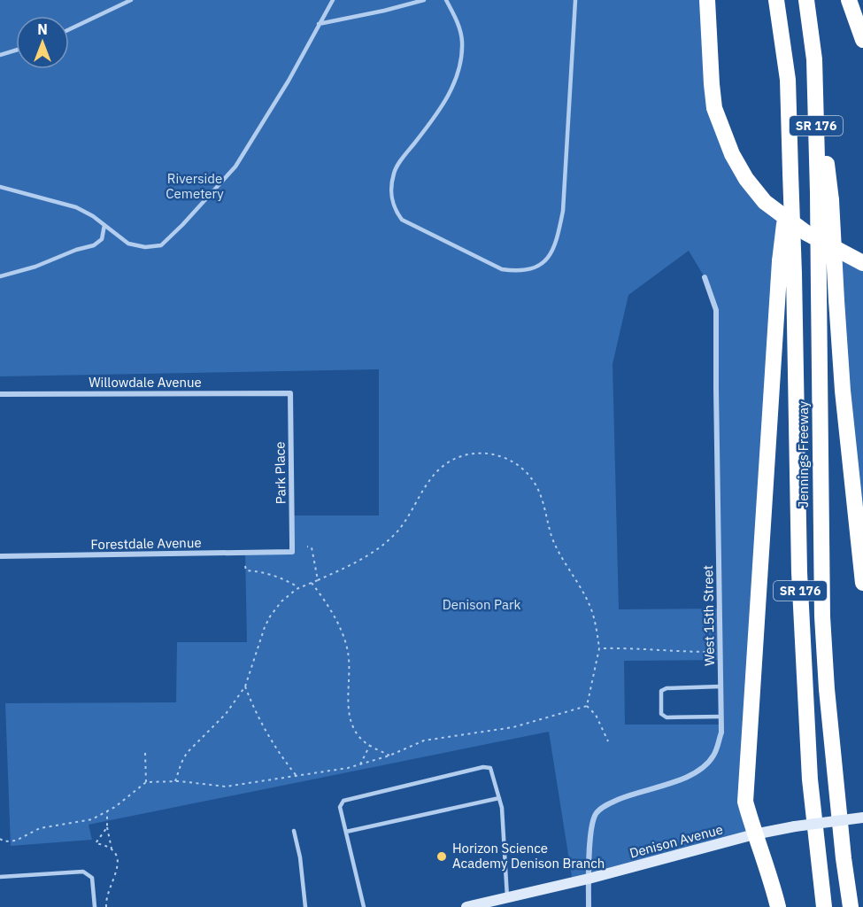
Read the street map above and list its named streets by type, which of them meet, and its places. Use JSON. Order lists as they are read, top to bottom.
{
  "streets": {
    "highway": ["SR 176", "Jennings Freeway"],
    "main road": ["Denison Avenue"],
    "street": [
      "Willowdale Avenue",
      "Park Place",
      "Forestdale Avenue",
      "West 15th Street"
    ]
  },
  "crossings": [
    ["Willowdale Avenue", "Park Place"],
    ["Park Place", "Forestdale Avenue"],
    ["West 15th Street", "Denison Avenue"]
  ],
  "parks": ["Riverside Cemetery", "Denison Park"],
  "places": ["Horizon Science Academy Denison Branch"],
  "north": "top"
}
